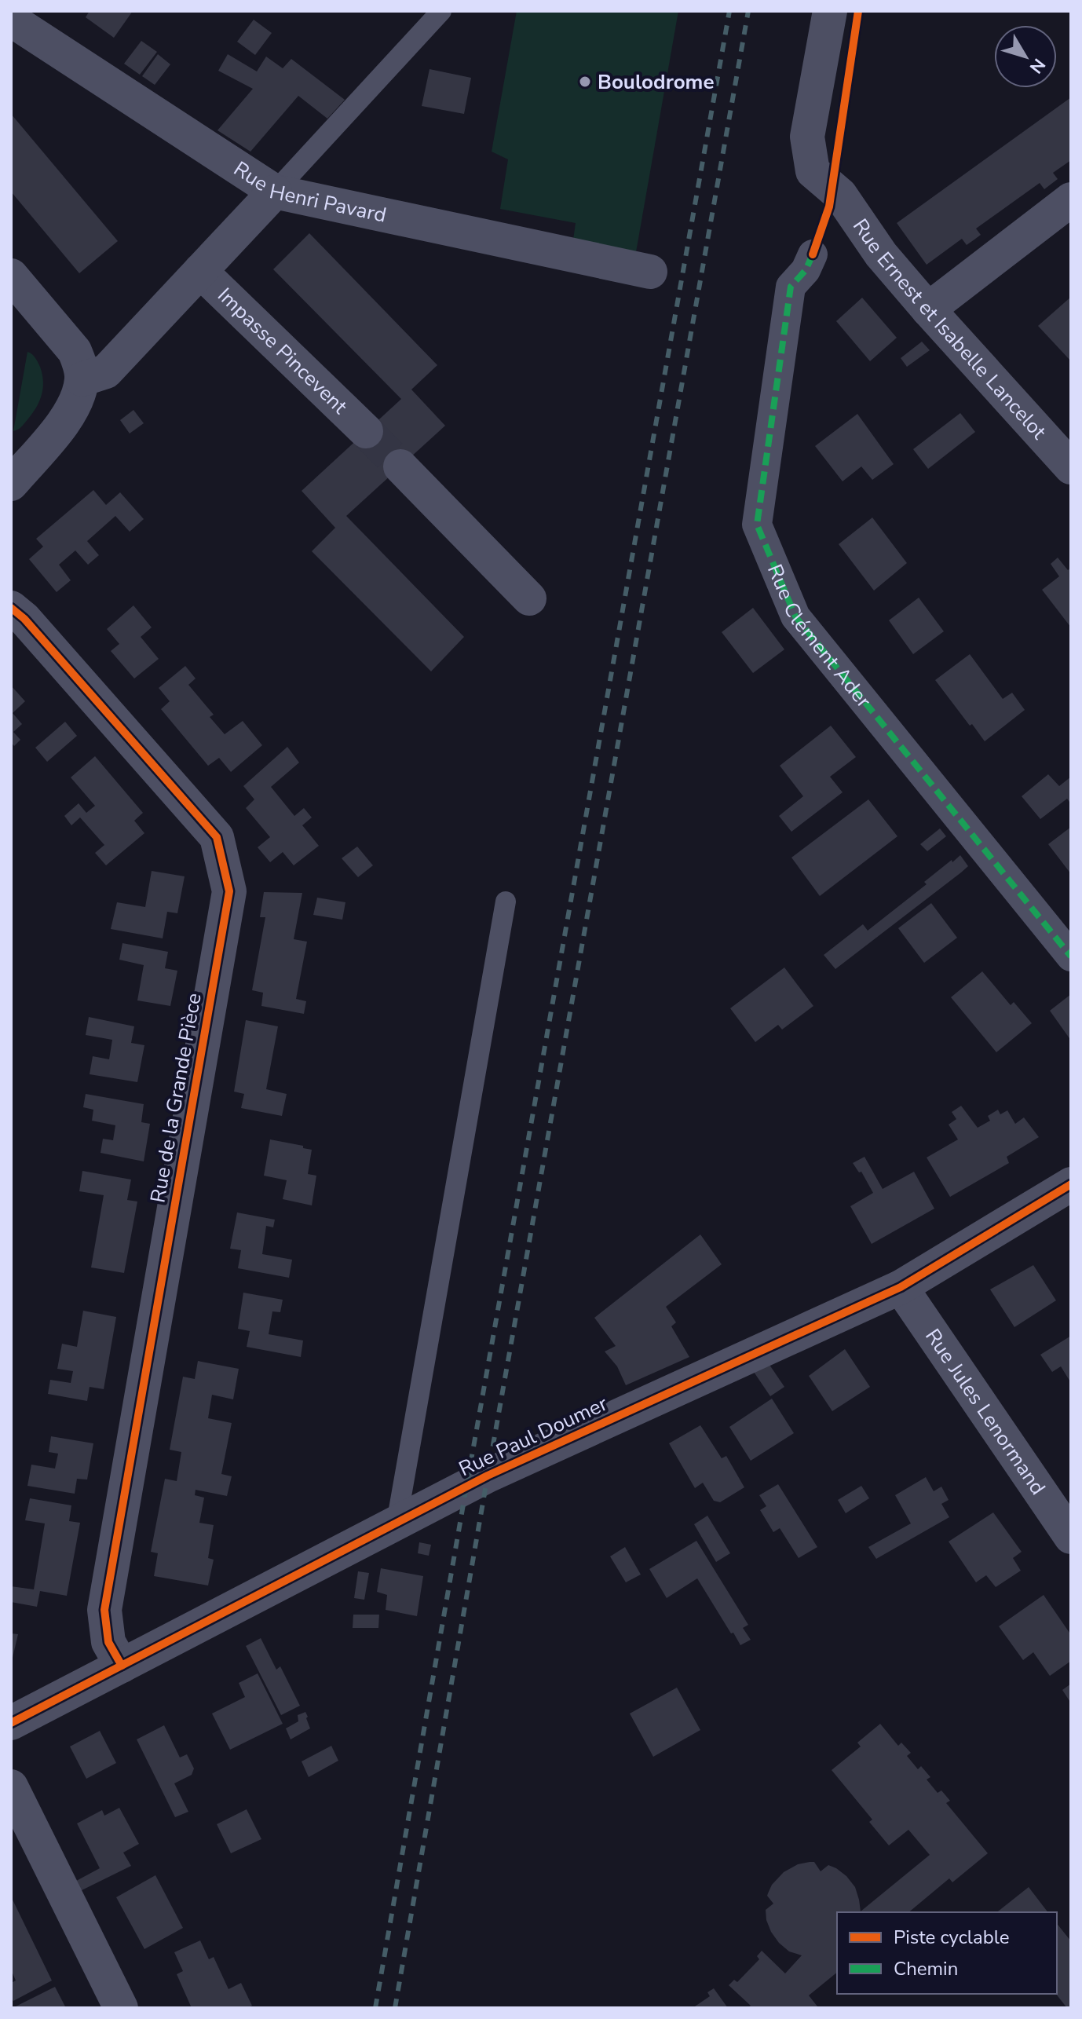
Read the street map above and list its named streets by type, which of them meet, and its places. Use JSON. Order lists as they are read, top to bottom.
{
  "streets": {
    "street": [
      "Rue Henri Pavard",
      "Rue Ernest et Isabelle Lancelot",
      "Impasse Pincevent",
      "Rue Clément Ader",
      "Rue de la Grande Pièce",
      "Rue Jules Lenormand",
      "Rue Paul Doumer"
    ]
  },
  "crossings": [
    ["Rue Henri Pavard", "Impasse Pincevent"],
    ["Rue de la Grande Pièce", "Rue Paul Doumer"],
    ["Rue Jules Lenormand", "Rue Paul Doumer"]
  ],
  "places": ["Boulodrome"],
  "legend": ["Piste cyclable", "Chemin"],
  "north": "bottom right"
}
